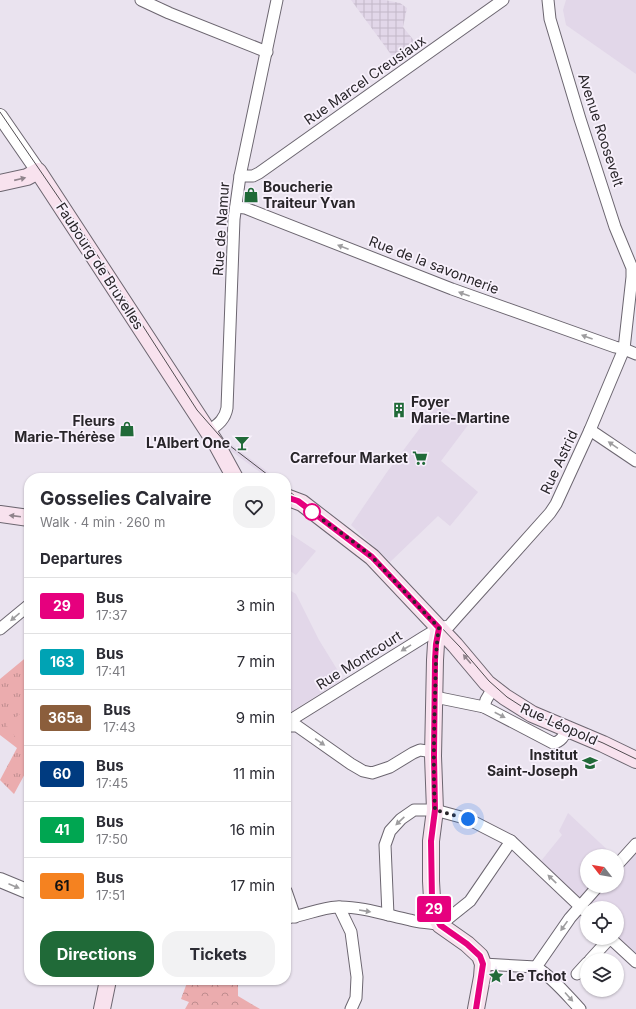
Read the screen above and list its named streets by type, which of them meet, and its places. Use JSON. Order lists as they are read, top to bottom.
{
  "streets": {
    "main road": ["Faubourg de Bruxelles", "Rue Léopold"],
    "street": [
      "Rue Marcel Creusiaux",
      "Avenue Roosevelt",
      "Rue de Namur",
      "Rue de la savonnerie",
      "Rue Astrid",
      "Rue Montcourt"
    ]
  },
  "crossings": [
    ["Rue Marcel Creusiaux", "Rue de Namur"],
    ["Avenue Roosevelt", "Rue Astrid"],
    ["Rue de Namur", "Rue de la savonnerie"],
    ["Rue de Namur", "Faubourg de Bruxelles"],
    ["Rue de la savonnerie", "Rue Astrid"],
    ["Rue Astrid", "Rue Montcourt"],
    ["Rue Astrid", "Rue Léopold"],
    ["Rue Montcourt", "Rue Léopold"]
  ],
  "one_way": ["Rue de la savonnerie", "Rue Montcourt"],
  "places": {
    "shop": ["Boucherie Traiteur Yvan", "Fleurs Marie-Thérèse"],
    "building": ["Foyer Marie-Martine"],
    "bar": ["L'Albert One"],
    "supermarket": ["Carrefour Market"],
    "school or university": ["Institut Saint-Joseph"],
    "place": ["Le Tchot"]
  },
  "lines": ["bus line 29"],
  "north": "top left",
  "page": {
    "on_map": "29",
    "heading": [
      ["Gosselies Calvaire", "Walk · 4 min · 260 m"],
      "Departures"
    ],
    "list": [
      {
        "mark": "29",
        "name": "Bus",
        "note": "17:37",
        "value": "3 min"
      },
      {
        "mark": "163",
        "name": "Bus",
        "note": "17:41",
        "value": "7 min"
      },
      {
        "mark": "365a",
        "name": "Bus",
        "note": "17:43",
        "value": "9 min"
      },
      {
        "mark": "60",
        "name": "Bus",
        "note": "17:45",
        "value": "11 min"
      },
      {
        "mark": "41",
        "name": "Bus",
        "note": "17:50",
        "value": "16 min"
      },
      {
        "mark": "61",
        "name": "Bus",
        "note": "17:51",
        "value": "17 min"
      }
    ],
    "buttons": ["Directions", "Tickets"]
  }
}
